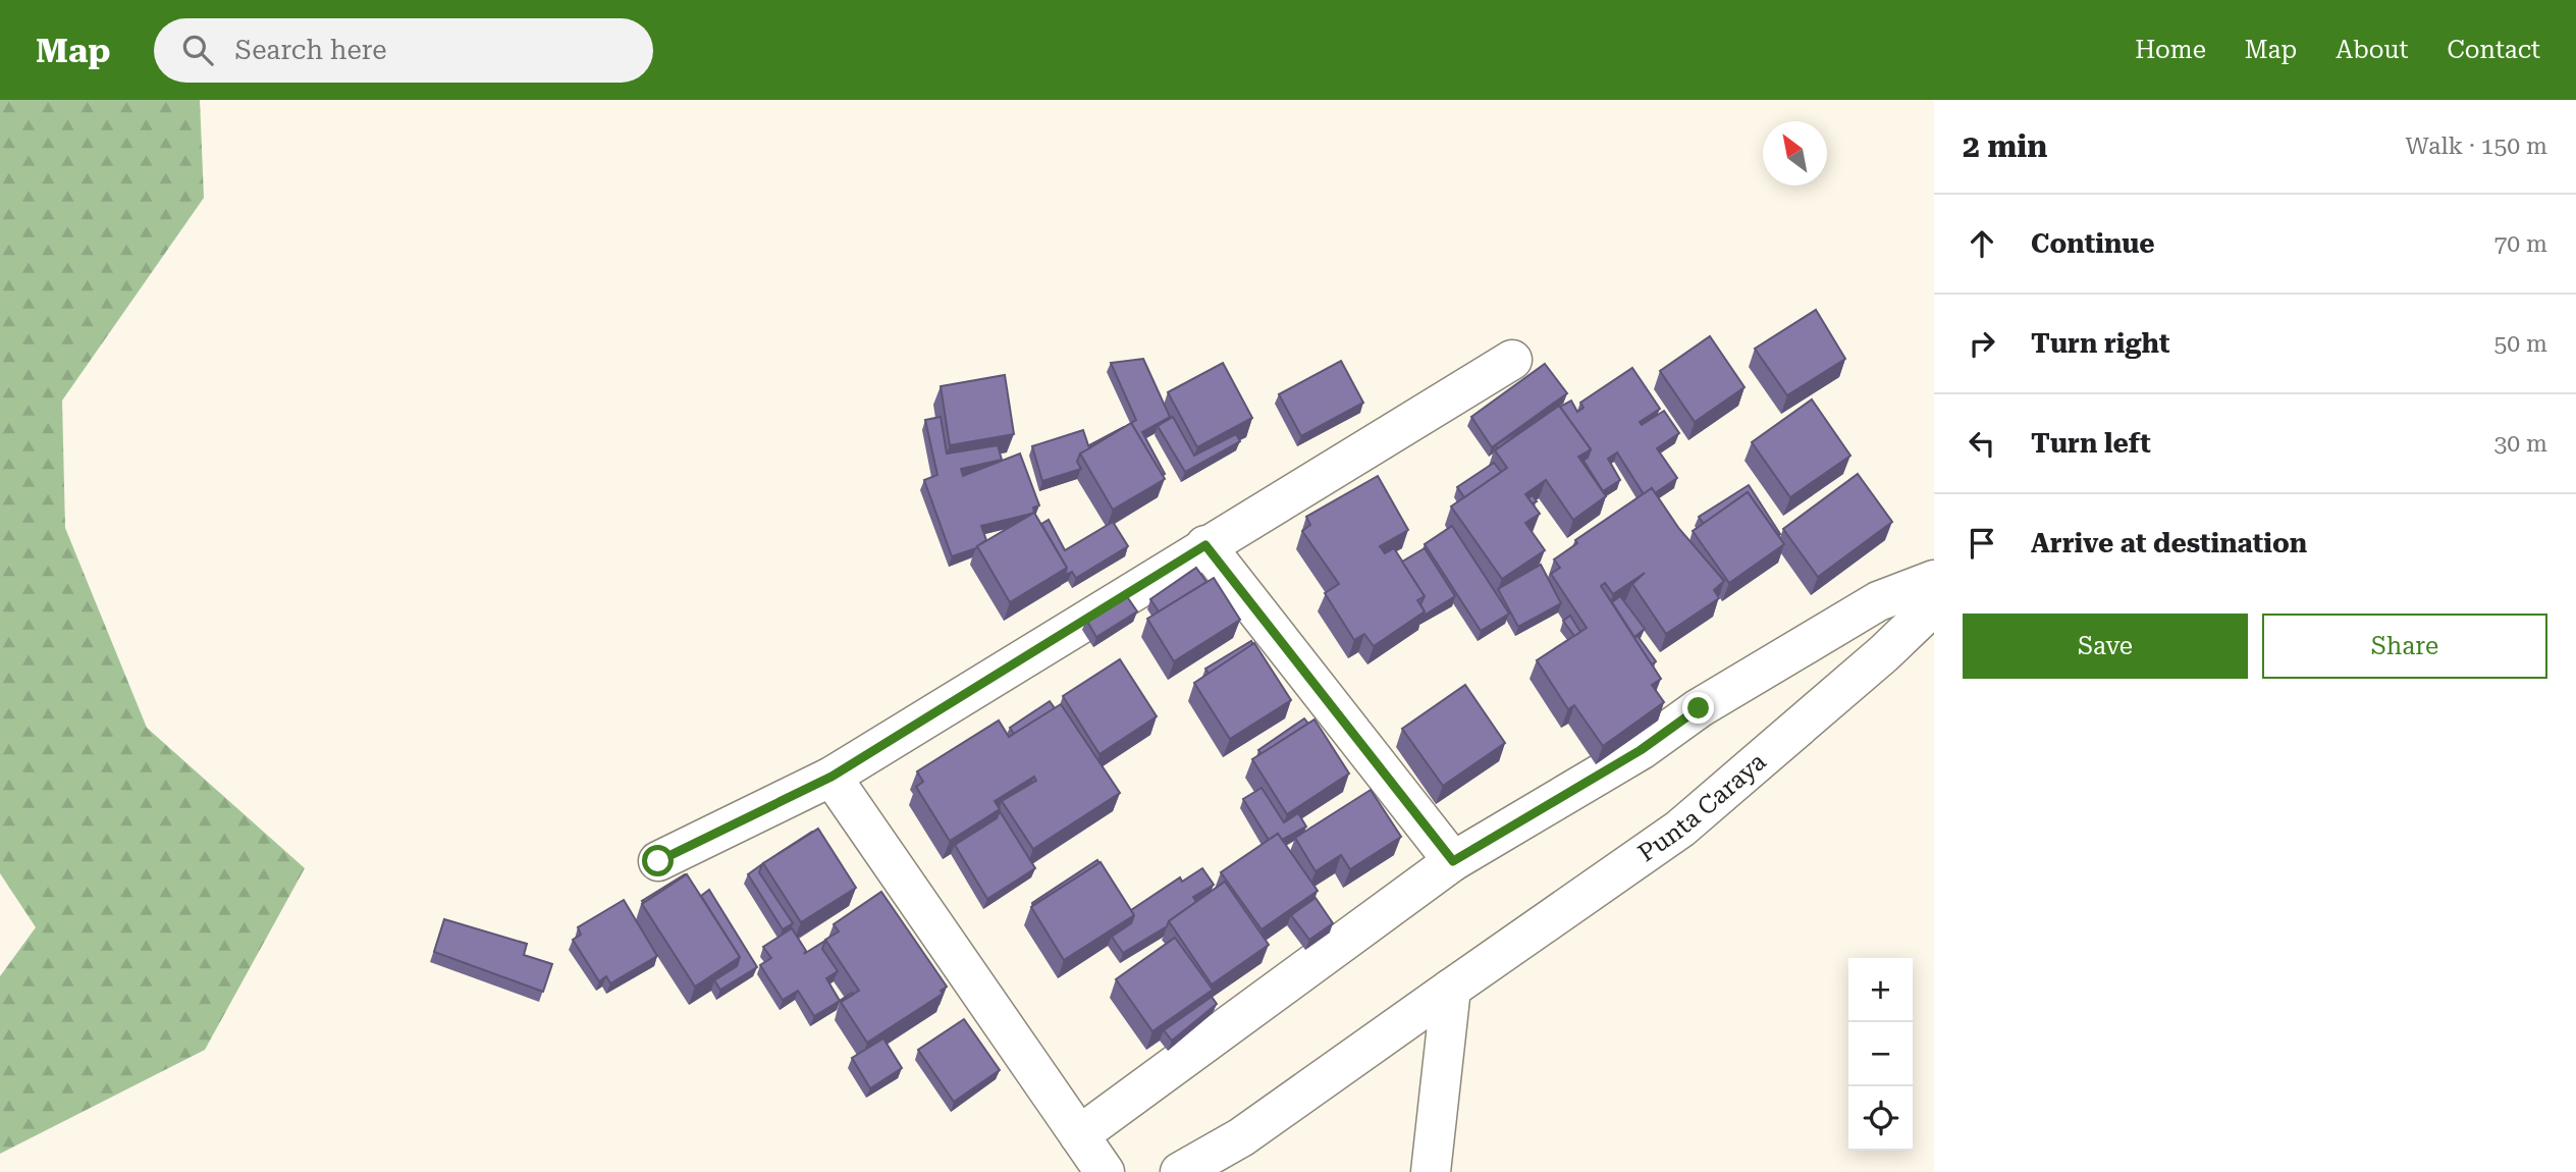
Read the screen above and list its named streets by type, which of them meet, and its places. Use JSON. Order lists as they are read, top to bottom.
{
  "streets": {
    "street": ["Punta Caraya"]
  },
  "north": "top left",
  "page": {
    "header": "Map",
    "search": "Search here",
    "nav": [
      "Home",
      "Map",
      "About",
      "Contact"
    ],
    "heading": ["2 min", "Walk · 150 m"],
    "list": [
      ["Continue", "70 m"],
      ["Turn right", "50 m"],
      ["Turn left", "30 m"],
      "Arrive at destination"
    ],
    "buttons": ["Save", "Share"],
    "map_buttons": ["+", "−"]
  }
}
